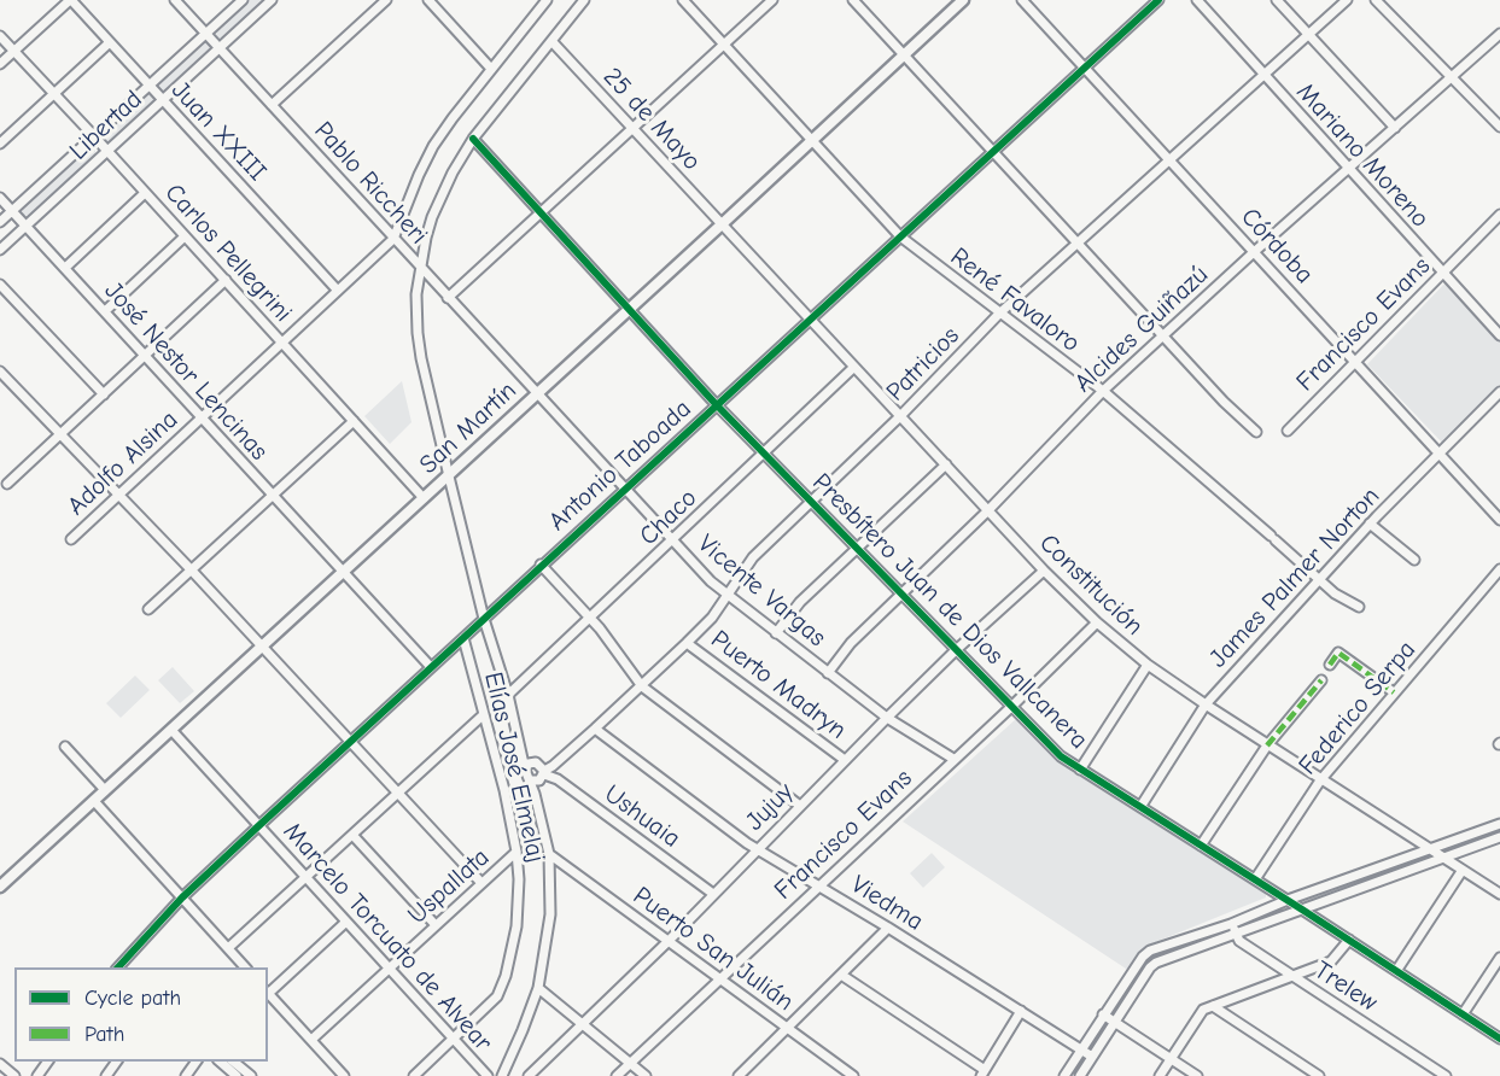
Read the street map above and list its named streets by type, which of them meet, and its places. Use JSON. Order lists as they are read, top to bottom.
{
  "streets": {
    "main road": ["San Martín"],
    "street": [
      "25 de Mayo",
      "Libertad",
      "Juan XXIII",
      "Mariano Moreno",
      "Pablo Riccheri",
      "Córdoba",
      "Carlos Pellegrini",
      "René Favaloro",
      "Francisco Evans",
      "Alcides Guiñazú",
      "Patricios",
      "José Nestor Lencinas",
      "Adolfo Alsina",
      "Antonio Taboada",
      "Chaco",
      "James Palmer Norton",
      "Constitución",
      "Vicente Vargas",
      "Presbítero Juan de Dios Vallcanera",
      "Puerto Madryn",
      "Federico Serpa",
      "Elías José Elmelaj",
      "Jujuy",
      "Ushuaia",
      "Uspallata",
      "Viedma",
      "Marcelo Torcuato de Alvear",
      "Puerto San Julián",
      "Trelew"
    ]
  },
  "crossings": [
    ["25 de Mayo", "San Martín"],
    ["25 de Mayo", "Constitución"],
    ["Libertad", "Juan XXIII"],
    ["Libertad", "Pablo Riccheri"],
    ["Libertad", "Carlos Pellegrini"],
    ["Libertad", "José Nestor Lencinas"],
    ["Juan XXIII", "Adolfo Alsina"],
    ["Mariano Moreno", "Francisco Evans"],
    ["Mariano Moreno", "Alcides Guiñazú"],
    ["Mariano Moreno", "Patricios"],
    ["Pablo Riccheri", "San Martín"],
    ["Pablo Riccheri", "Adolfo Alsina"],
    ["Pablo Riccheri", "Vicente Vargas"],
    ["Córdoba", "Francisco Evans"],
    ["Córdoba", "Alcides Guiñazú"],
    ["Córdoba", "Patricios"],
    ["Córdoba", "Antonio Taboada"],
    ["Córdoba", "James Palmer Norton"],
    ["Carlos Pellegrini", "San Martín"],
    ["Carlos Pellegrini", "Adolfo Alsina"],
    ["René Favaloro", "Alcides Guiñazú"],
    ["René Favaloro", "Patricios"],
    ["René Favaloro", "San Martín"],
    ["René Favaloro", "Antonio Taboada"],
    ["René Favaloro", "James Palmer Norton"],
    ["Francisco Evans", "Constitución"],
    ["Francisco Evans", "Vicente Vargas"],
    ["Francisco Evans", "Presbítero Juan de Dios Vallcanera"],
    ["Francisco Evans", "Viedma"],
    ["Francisco Evans", "Puerto San Julián"],
    ["Alcides Guiñazú", "Constitución"],
    ["Alcides Guiñazú", "Vicente Vargas"],
    ["Alcides Guiñazú", "Presbítero Juan de Dios Vallcanera"],
    ["Patricios", "Constitución"],
    ["Patricios", "Vicente Vargas"],
    ["Patricios", "Presbítero Juan de Dios Vallcanera"],
    ["Patricios", "Puerto Madryn"],
    ["Patricios", "Ushuaia"],
    ["Patricios", "Viedma"],
    ["José Nestor Lencinas", "San Martín"],
    ["José Nestor Lencinas", "Adolfo Alsina"],
    ["José Nestor Lencinas", "Antonio Taboada"],
    ["San Martín", "Constitución"],
    ["San Martín", "Vicente Vargas"],
    ["San Martín", "Presbítero Juan de Dios Vallcanera"],
    ["San Martín", "Marcelo Torcuato de Alvear"],
    ["Antonio Taboada", "Constitución"],
    ["Antonio Taboada", "Vicente Vargas"],
    ["Antonio Taboada", "Presbítero Juan de Dios Vallcanera"],
    ["Antonio Taboada", "Elías José Elmelaj"],
    ["Antonio Taboada", "Marcelo Torcuato de Alvear"],
    ["Chaco", "Constitución"],
    ["Chaco", "Vicente Vargas"],
    ["Chaco", "Presbítero Juan de Dios Vallcanera"],
    ["James Palmer Norton", "Constitución"],
    ["James Palmer Norton", "Presbítero Juan de Dios Vallcanera"],
    ["Constitución", "Federico Serpa"],
    ["Constitución", "Jujuy"],
    ["Vicente Vargas", "Jujuy"],
    ["Presbítero Juan de Dios Vallcanera", "Federico Serpa"],
    ["Presbítero Juan de Dios Vallcanera", "Jujuy"],
    ["Puerto Madryn", "Jujuy"],
    ["Elías José Elmelaj", "Uspallata"],
    ["Elías José Elmelaj", "Marcelo Torcuato de Alvear"],
    ["Jujuy", "Ushuaia"],
    ["Jujuy", "Viedma"],
    ["Jujuy", "Puerto San Julián"],
    ["Uspallata", "Marcelo Torcuato de Alvear"]
  ],
  "legend": ["Cycle path", "Path"]
}
